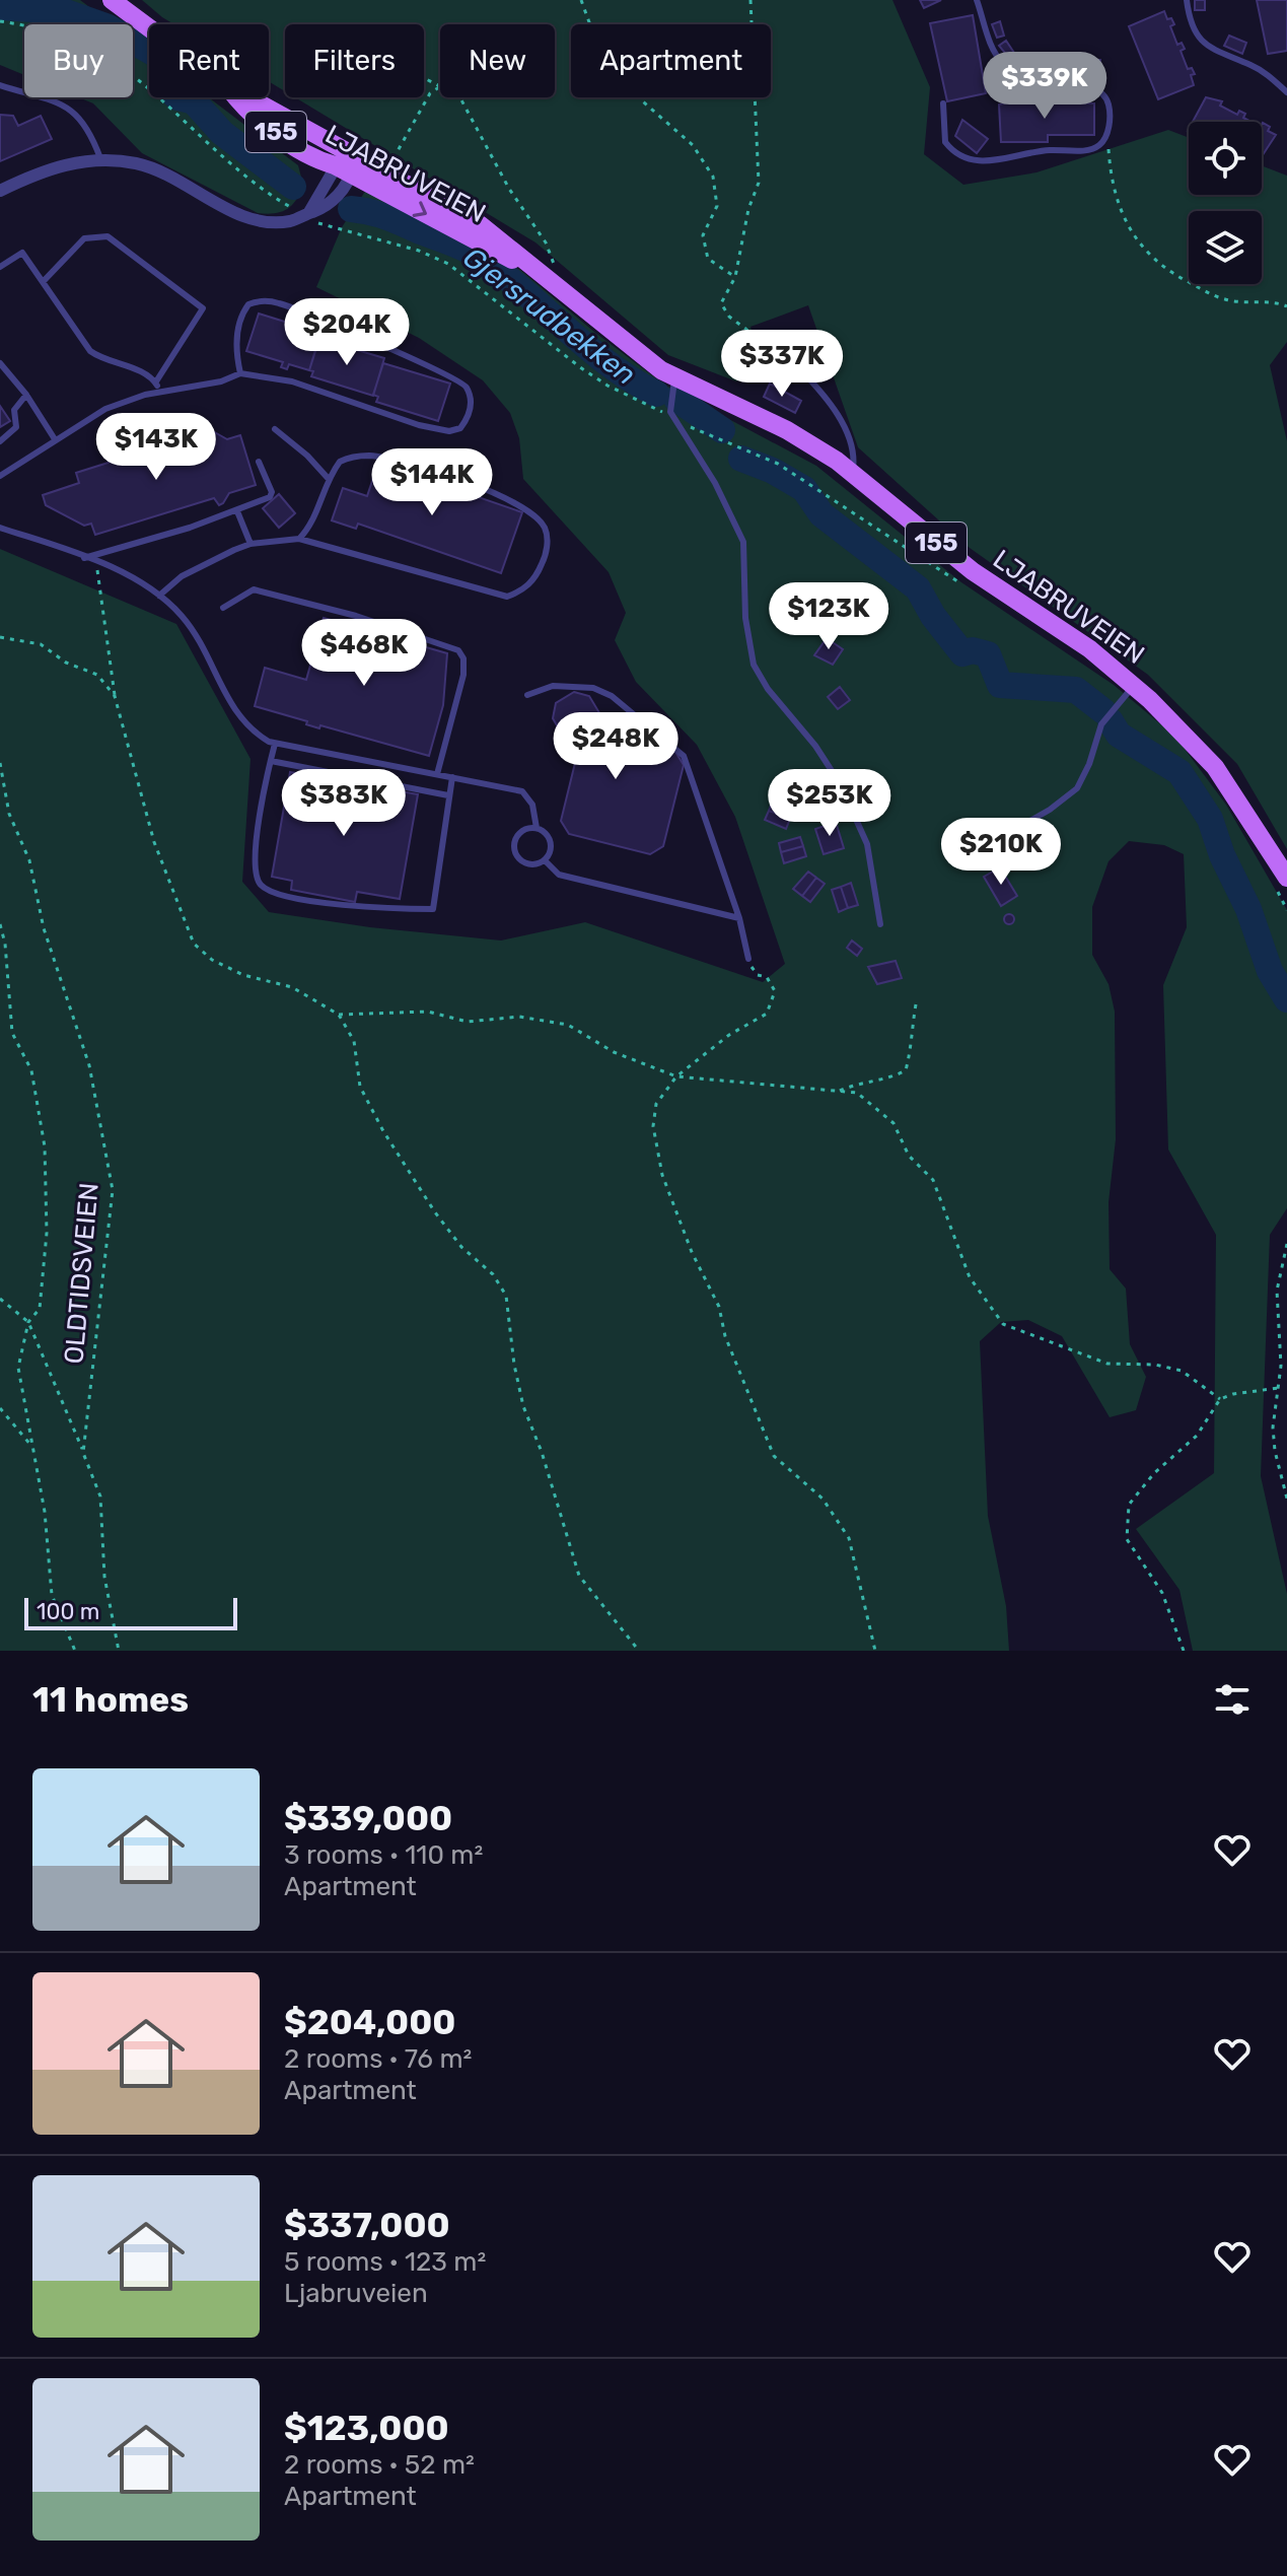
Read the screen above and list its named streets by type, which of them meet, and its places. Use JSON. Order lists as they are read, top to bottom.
{
  "streets": {
    "main road": ["155", "LJABRUVEIEN"],
    "path": ["OLDTIDSVEIEN"]
  },
  "water": ["Gjersrudbekken"],
  "scale_bar": "100 m",
  "page": {
    "chip": [
      "Buy",
      "Rent",
      "Filters",
      "New",
      "Apartment"
    ],
    "price": [
      "$339K",
      "$204K",
      "$337K",
      "$143K",
      "$144K",
      "$123K",
      "$468K",
      "$248K",
      "$383K",
      "$253K",
      "$210K"
    ],
    "scale": "100 m",
    "heading": "11 homes",
    "list": [
      {
        "name": "$339,000",
        "note": "3 rooms · 110 m² · Apartment"
      },
      {
        "name": "$204,000",
        "note": "2 rooms · 76 m² · Apartment"
      },
      {
        "name": "$337,000",
        "note": "5 rooms · 123 m² · Ljabruveien"
      },
      {
        "name": "$123,000",
        "note": "2 rooms · 52 m² · Apartment"
      }
    ]
  }
}
